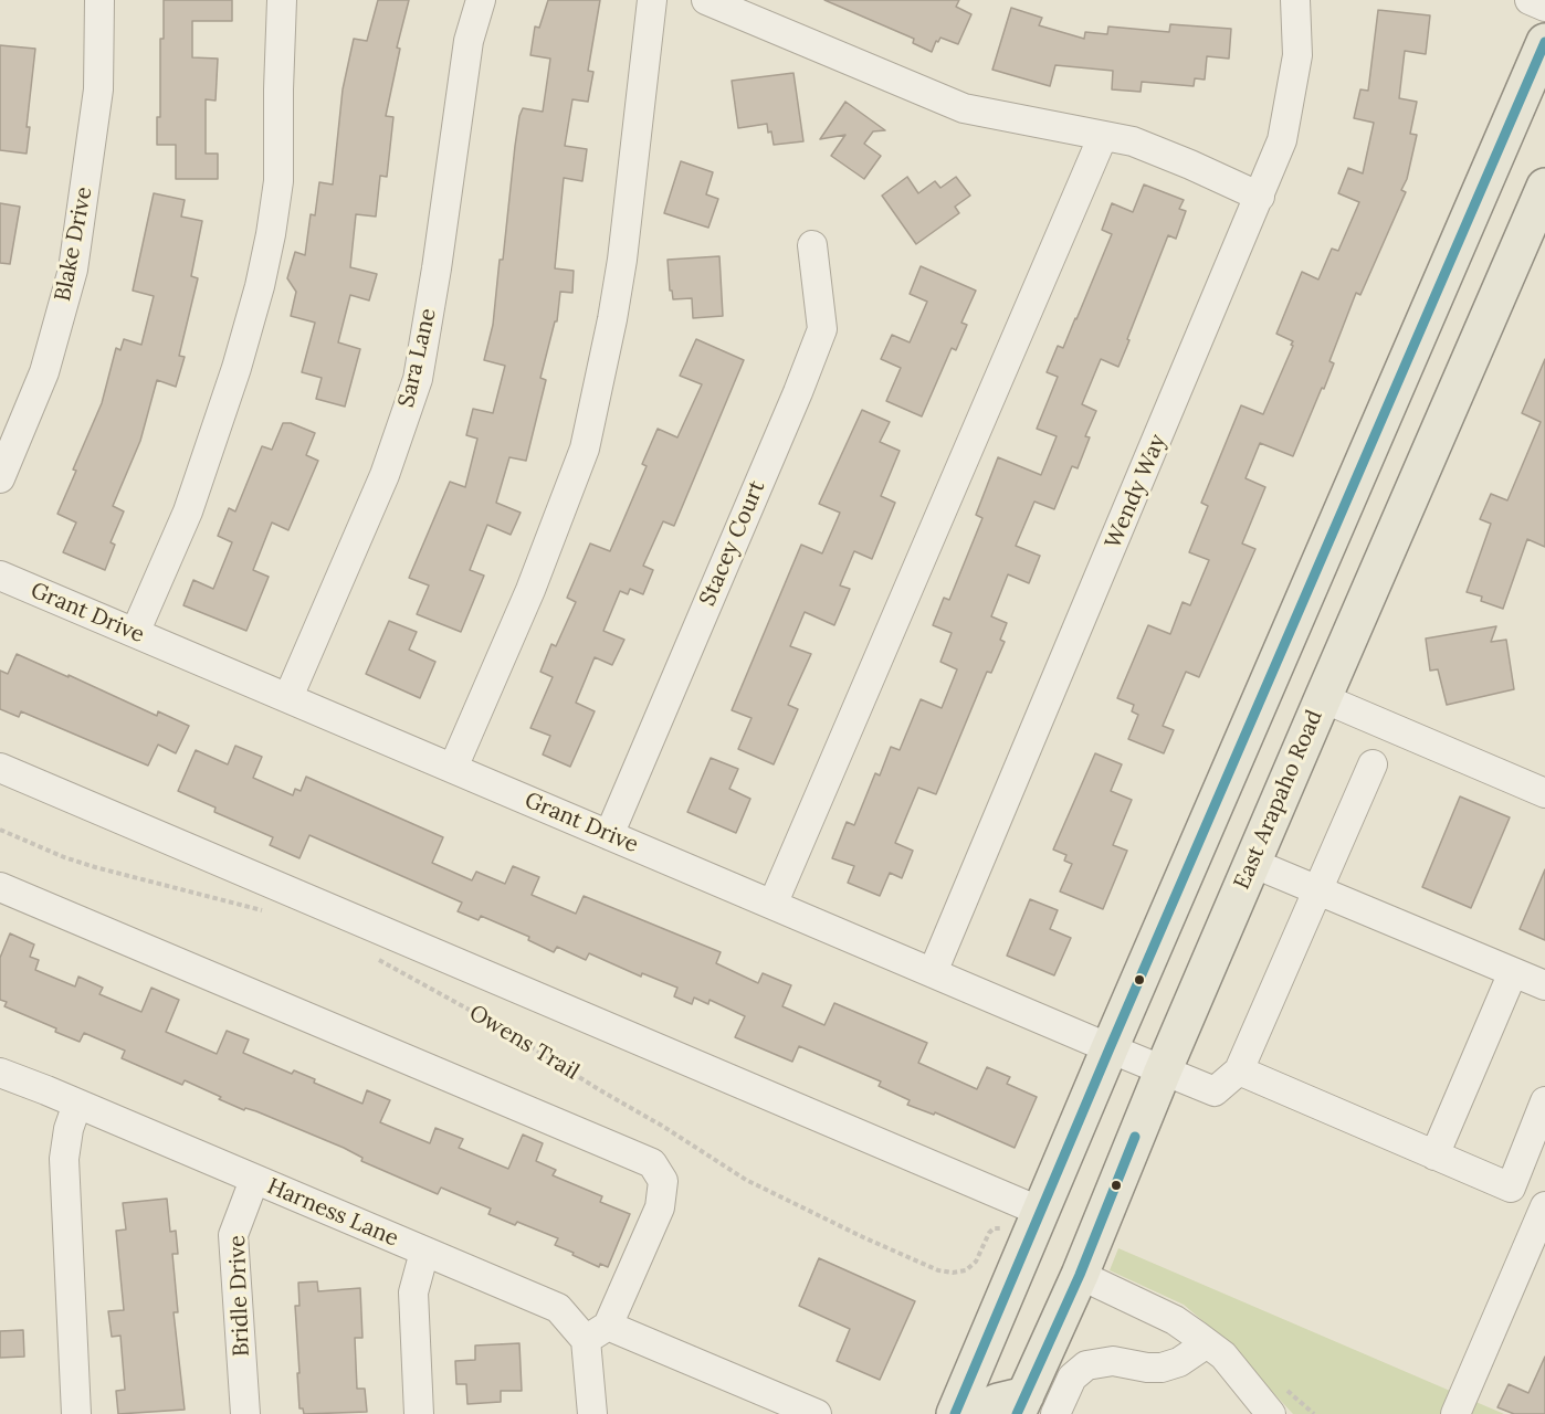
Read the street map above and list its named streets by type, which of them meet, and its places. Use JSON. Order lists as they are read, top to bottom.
{
  "streets": {
    "main road": ["East Arapaho Road"],
    "street": [
      "Blake Drive",
      "Sara Lane",
      "Wendy Way",
      "Stacey Court",
      "Grant Drive",
      "Harness Lane",
      "Bridle Drive"
    ],
    "path": ["Owens Trail"]
  },
  "crossings": [
    ["Sara Lane", "Grant Drive"],
    ["Wendy Way", "Grant Drive"],
    ["Stacey Court", "Grant Drive"],
    ["Grant Drive", "East Arapaho Road"],
    ["Harness Lane", "Bridle Drive"]
  ]
}
